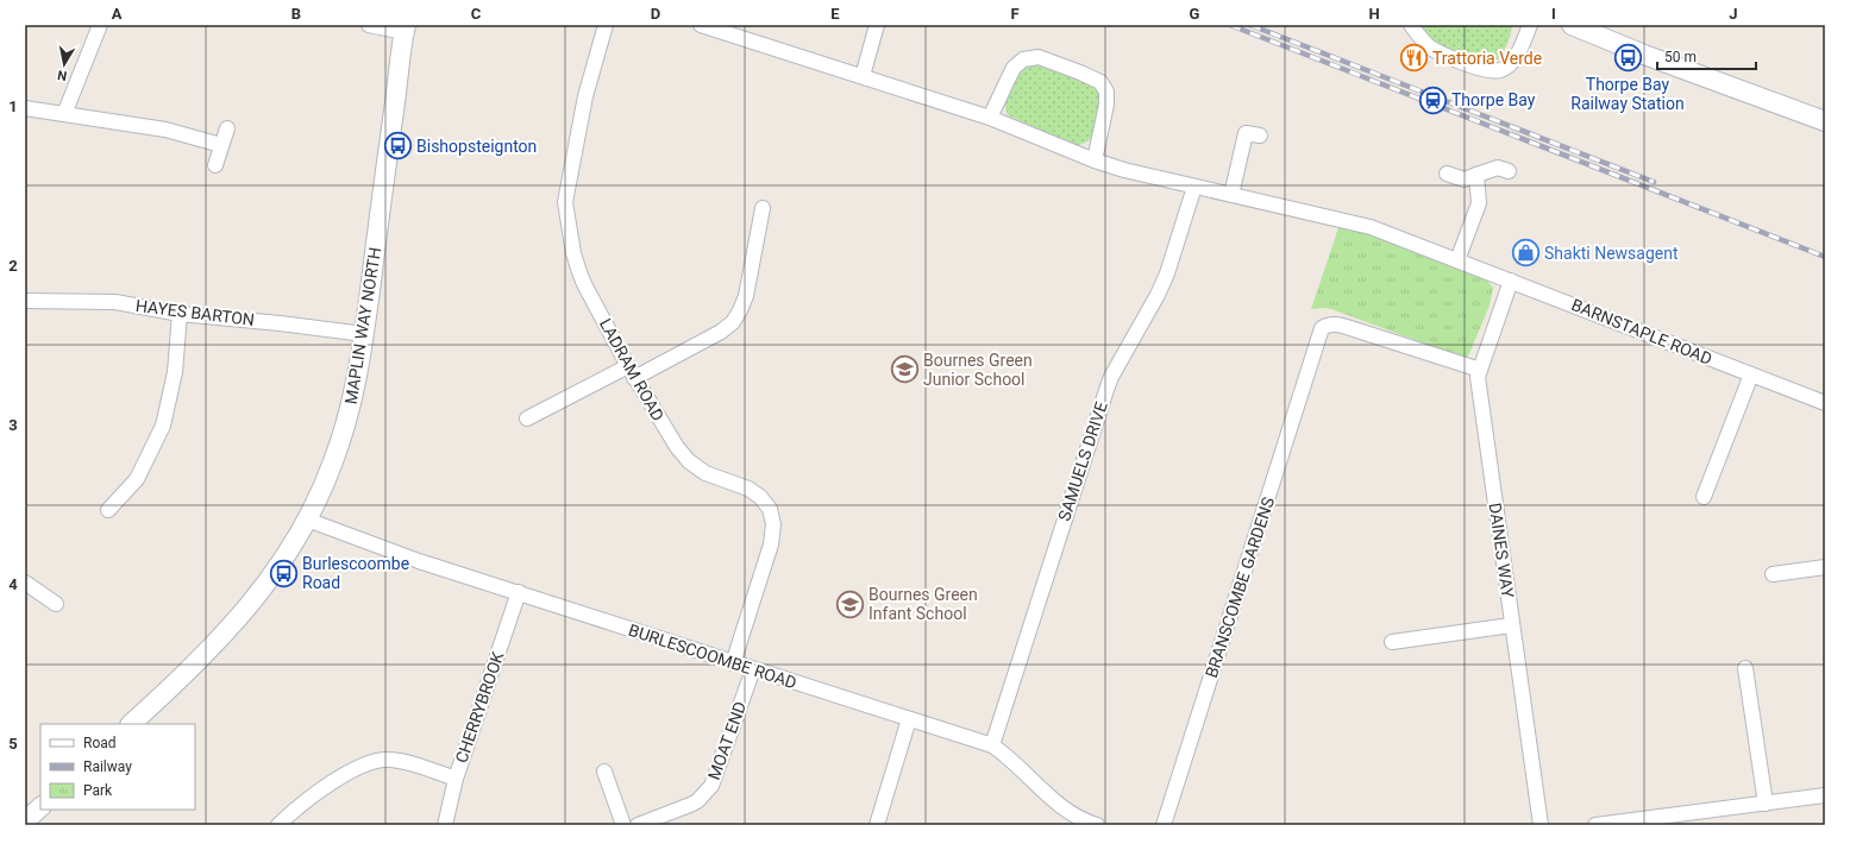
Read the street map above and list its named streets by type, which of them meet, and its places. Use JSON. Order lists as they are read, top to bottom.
{
  "streets": {
    "street": [
      "HAYES BARTON",
      "MAPLIN WAY NORTH",
      "BARNSTAPLE ROAD",
      "LADRAM ROAD",
      "SAMUELS DRIVE",
      "DAINES WAY",
      "BRANSCOMBE GARDENS",
      "BURLESCOOMBE ROAD",
      "CHERRYBROOK",
      "MOAT END"
    ]
  },
  "crossings": [
    ["HAYES BARTON", "MAPLIN WAY NORTH"],
    ["MAPLIN WAY NORTH", "BURLESCOOMBE ROAD"],
    ["BARNSTAPLE ROAD", "SAMUELS DRIVE"],
    ["BARNSTAPLE ROAD", "DAINES WAY"],
    ["LADRAM ROAD", "BURLESCOOMBE ROAD"],
    ["SAMUELS DRIVE", "BURLESCOOMBE ROAD"],
    ["DAINES WAY", "BRANSCOMBE GARDENS"],
    ["BURLESCOOMBE ROAD", "CHERRYBROOK"],
    ["BURLESCOOMBE ROAD", "MOAT END"]
  ],
  "places": {
    "restaurant": ["Trattoria Verde"],
    "bus stop": ["Thorpe Bay Railway Station", "Bishopsteignton", "Burlescoombe Road"],
    "station": ["Thorpe Bay"],
    "shop": ["Shakti Newsagent"],
    "school or university": ["Bournes Green Junior School", "Bournes Green Infant School"]
  },
  "legend": ["Road", "Railway", "Park"],
  "scale_bar": "50 m",
  "north": "bottom",
  "grid": {
    "columns": [
      "A",
      "B",
      "C",
      "D",
      "E",
      "F",
      "G",
      "H",
      "I",
      "J"
    ],
    "rows": [
      "1",
      "2",
      "3",
      "4",
      "5"
    ]
  }
}
